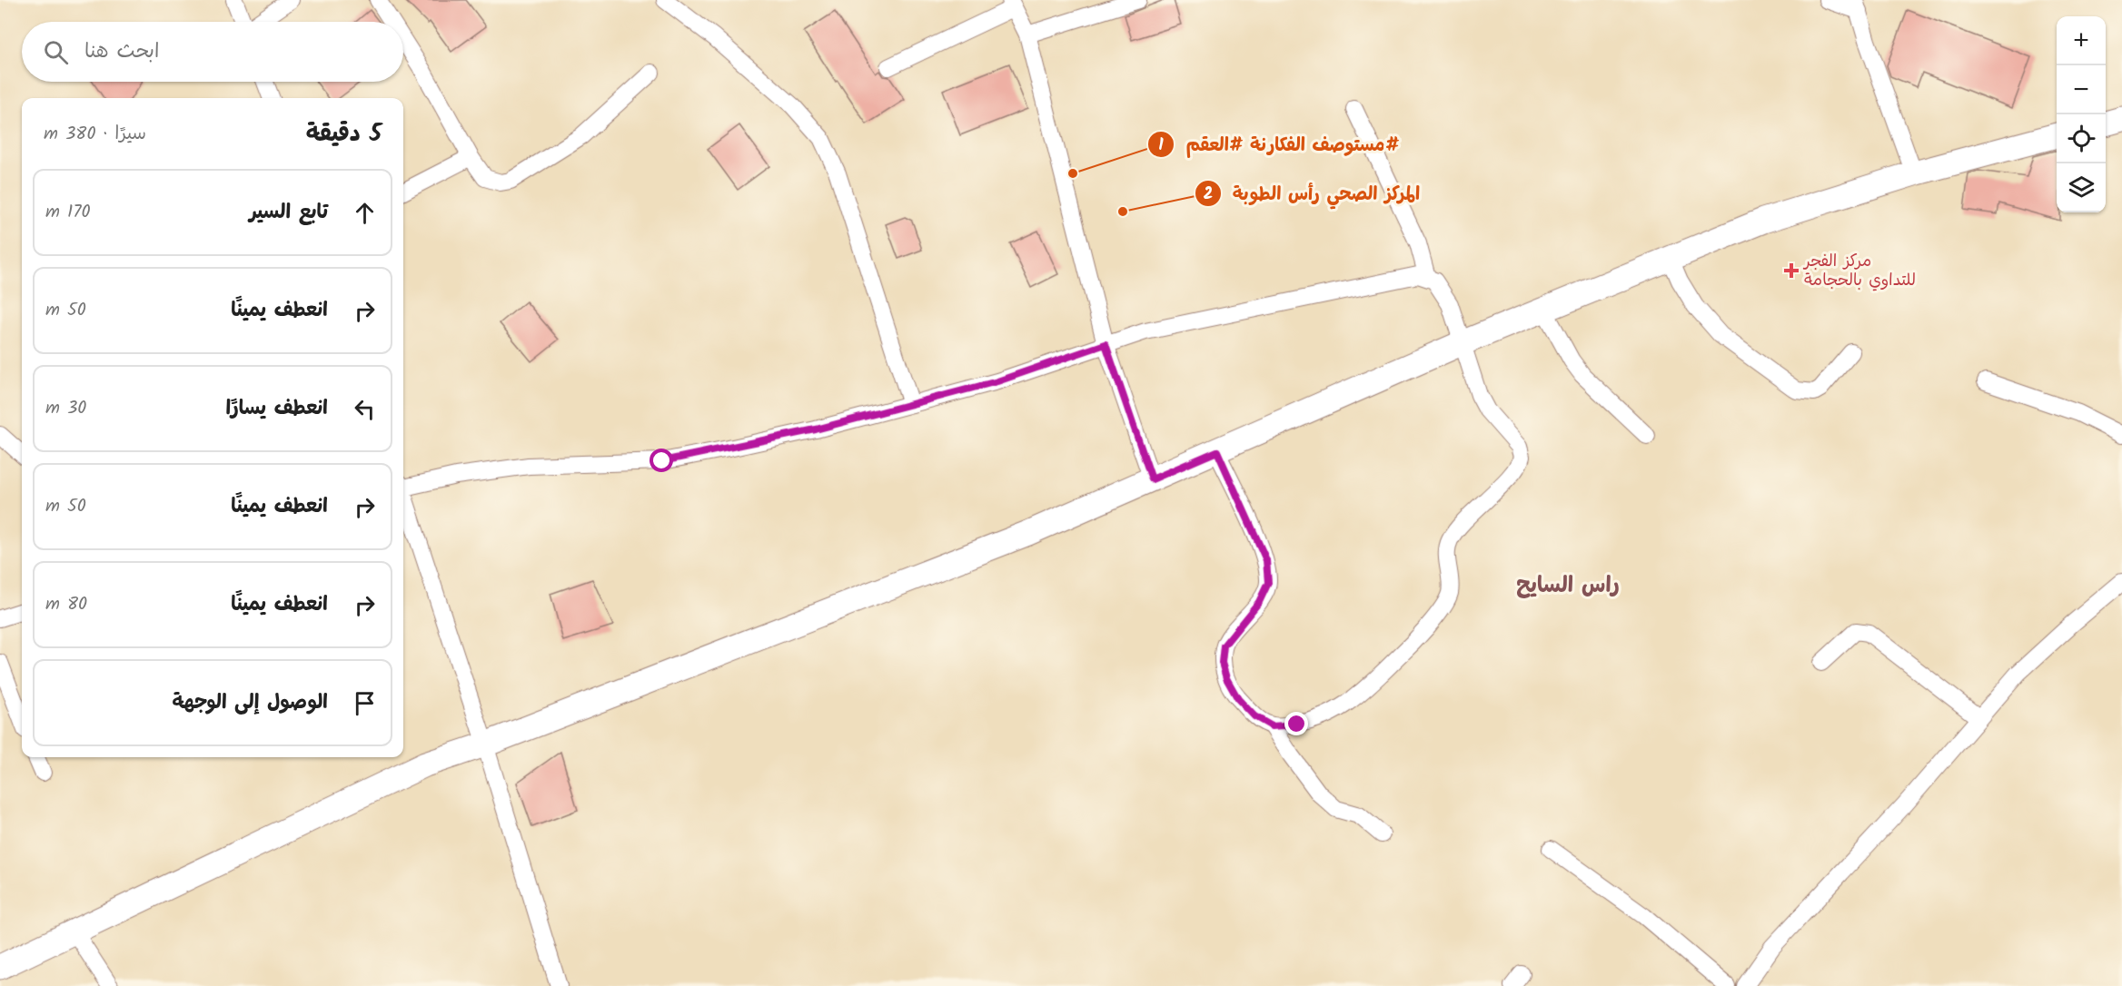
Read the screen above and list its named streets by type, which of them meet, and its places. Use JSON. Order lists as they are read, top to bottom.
{
  "districts": ["راس السايح"],
  "places": {
    "other": ["مستوصف الفكارنة #العقم#", "المركز الصحي رأس الطوبة"],
    "health": ["مركز الفجر للتداوي بالحجامة"]
  },
  "page": {
    "map_buttons": ["+", "−"],
    "search": "ابحث هنا",
    "heading": ["5 دقيقة", "سيرًا · 380 m"],
    "list": [
      ["تابع السير", "170 m"],
      ["انعطف يمينًا", "50 m"],
      ["انعطف يسارًا", "30 m"],
      ["انعطف يمينًا", "50 m"],
      ["انعطف يمينًا", "80 m"],
      "الوصول إلى الوجهة"
    ]
  }
}
